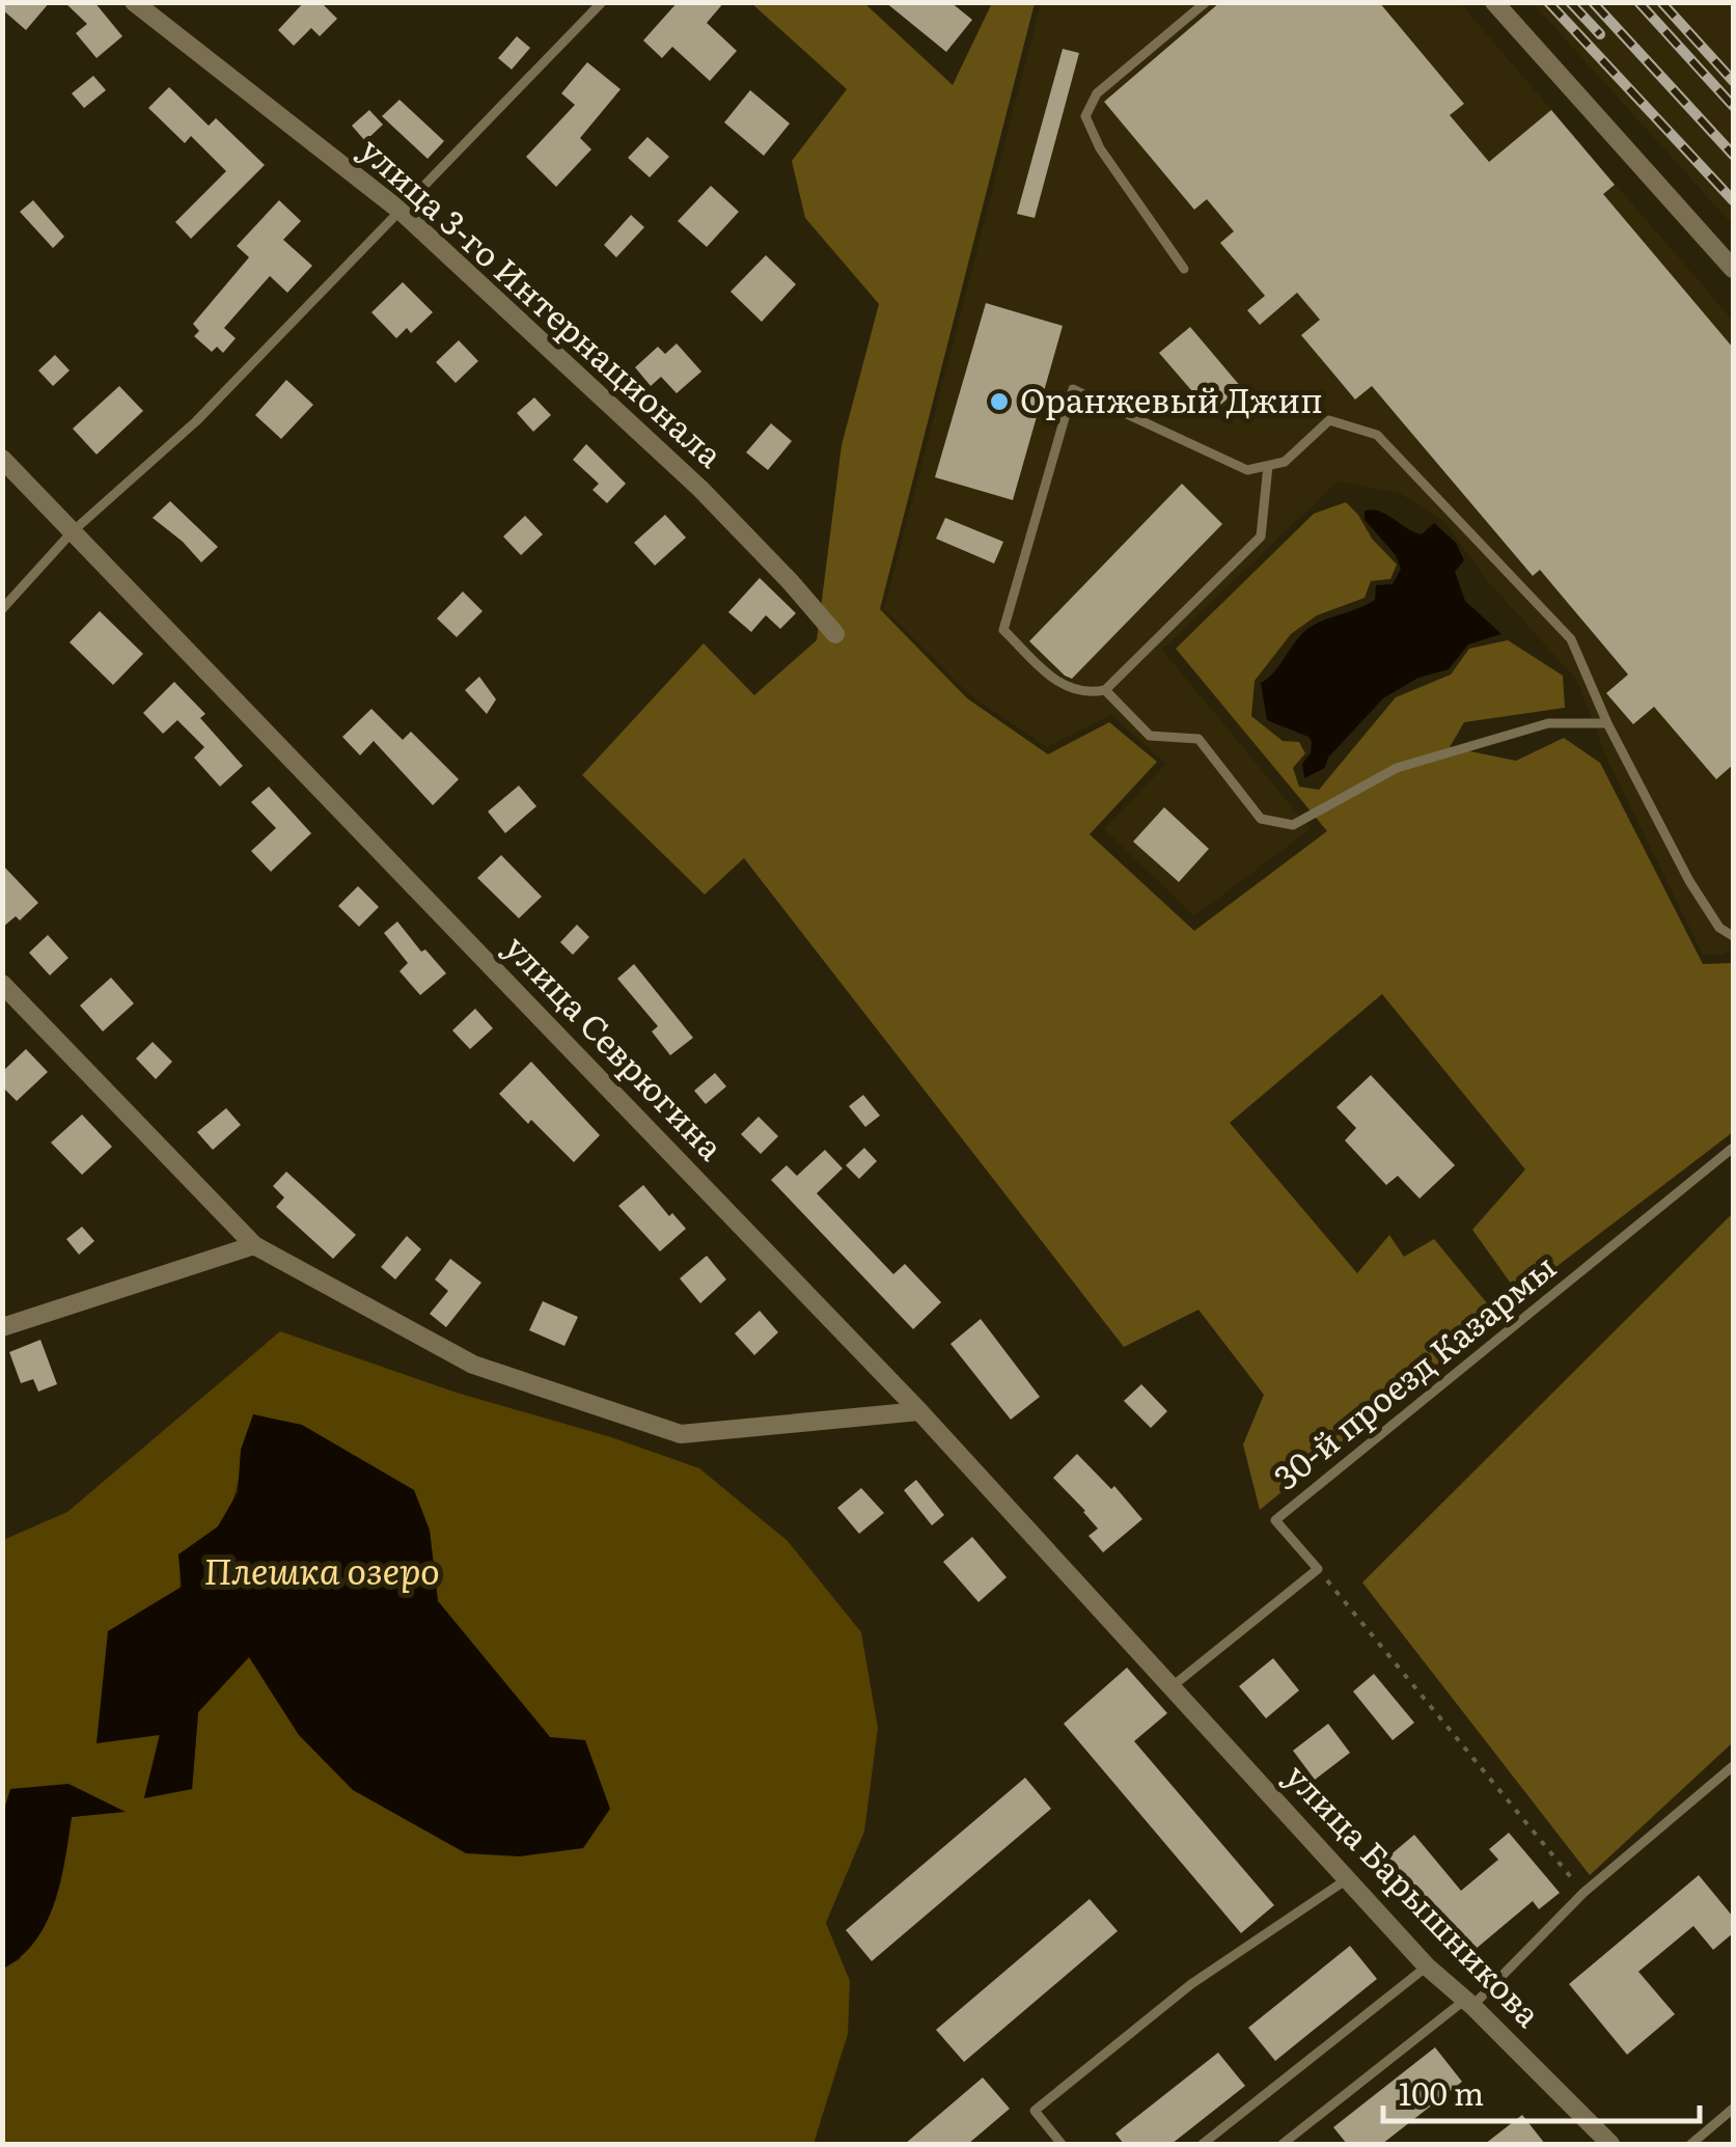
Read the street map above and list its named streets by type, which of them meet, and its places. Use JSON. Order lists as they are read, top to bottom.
{
  "streets": {
    "street": ["улица 3-го Интернационала", "улица Севрюгина", "улица Барышникова"],
    "lane": ["30-й проезд Казармы"]
  },
  "crossings": [
    ["улица Севрюгина", "улица Барышникова"]
  ],
  "water": ["Плешка озеро"],
  "places": ["Оранжевый Джип"],
  "scale_bar": "100 m"
}
